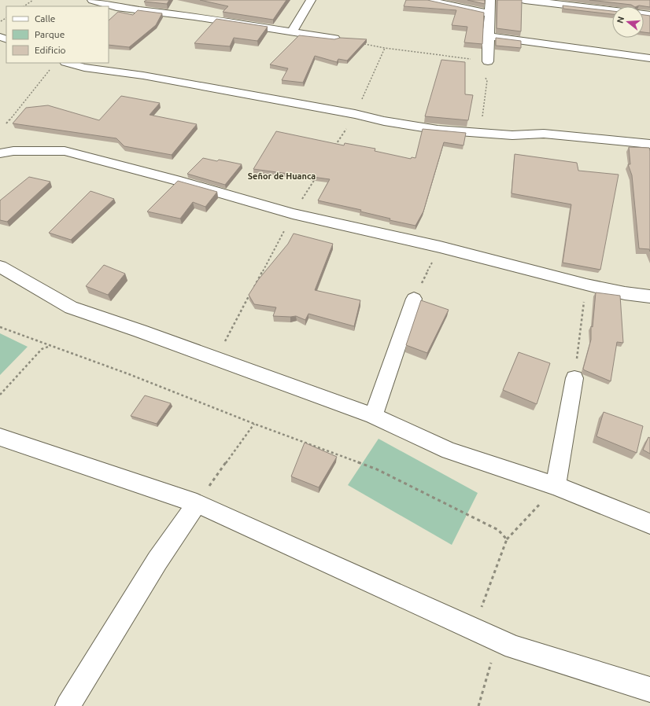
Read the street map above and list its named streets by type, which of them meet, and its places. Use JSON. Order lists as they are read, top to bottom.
{
  "districts": ["Señor de Huanca"],
  "legend": ["Calle", "Parque", "Edificio"],
  "north": "left"
}
